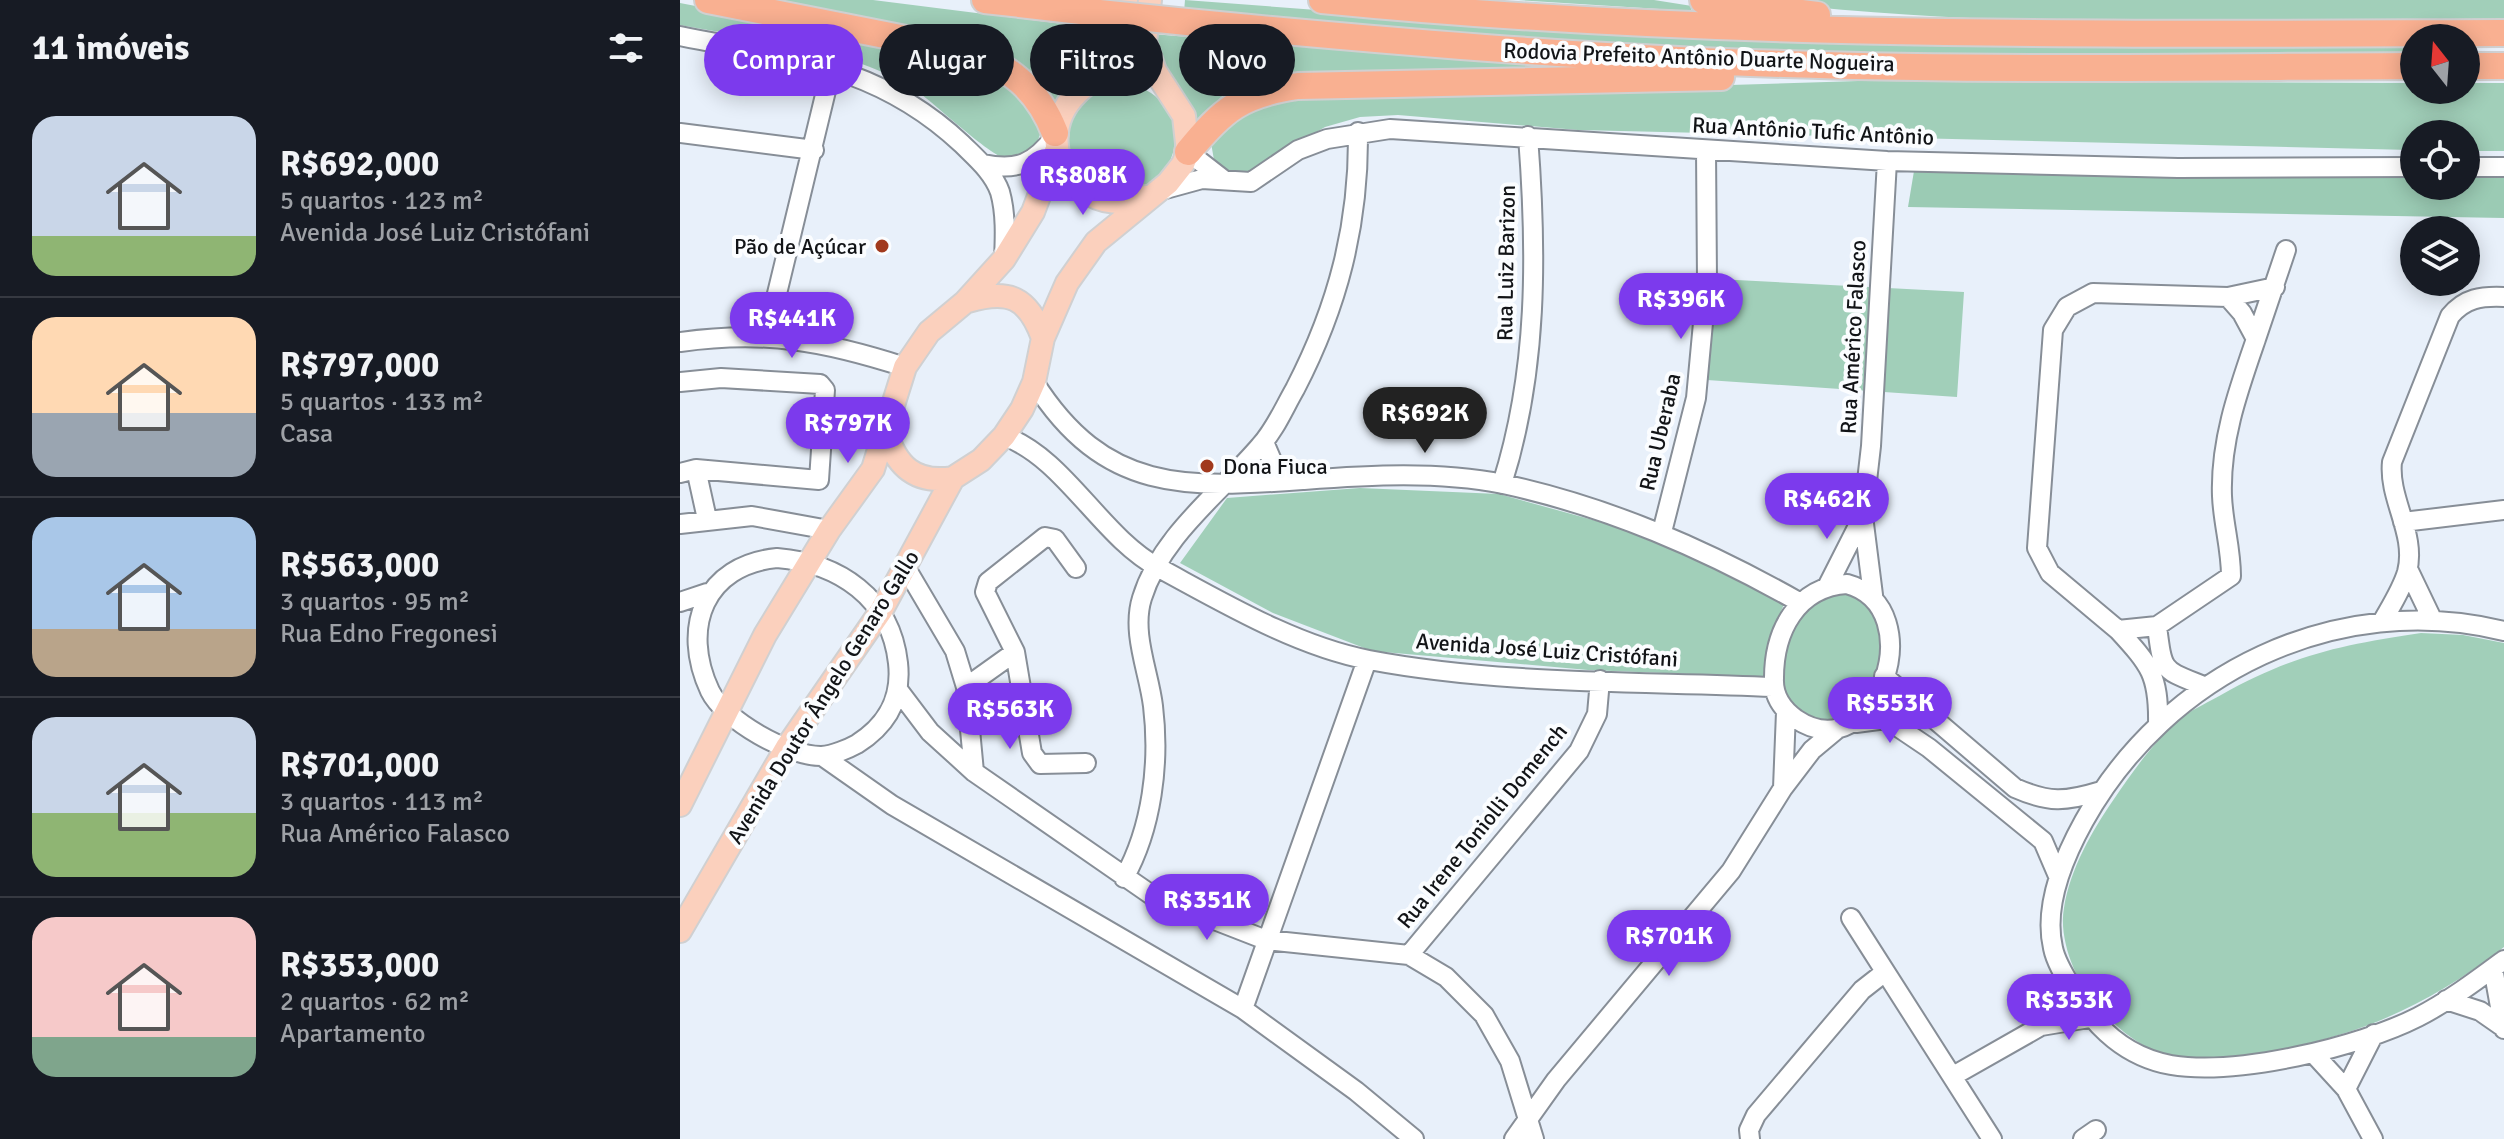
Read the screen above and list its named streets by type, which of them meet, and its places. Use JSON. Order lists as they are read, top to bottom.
{
  "streets": {
    "highway": ["Rodovia Prefeito Antônio Duarte Nogueira"],
    "main road": ["Avenida Doutor Ângelo Genaro Gallo"],
    "street": [
      "Rua Antônio Tufic Antônio",
      "Rua Luiz Barizon",
      "Rua Américo Falasco",
      "Rua Uberaba",
      "Avenida José Luiz Cristófani",
      "Rua Irene Toniolli Domench"
    ]
  },
  "crossings": [
    ["Rua Antônio Tufic Antônio", "Rua Luiz Barizon"],
    ["Rua Antônio Tufic Antônio", "Rua Américo Falasco"],
    ["Rua Antônio Tufic Antônio", "Rua Uberaba"],
    ["Rua Antônio Tufic Antônio", "Avenida Doutor Ângelo Genaro Gallo"],
    ["Rua Américo Falasco", "Avenida José Luiz Cristófani"],
    ["Avenida José Luiz Cristófani", "Avenida Doutor Ângelo Genaro Gallo"],
    ["Avenida José Luiz Cristófani", "Rua Irene Toniolli Domench"]
  ],
  "places": ["Pão de Açúcar", "Dona Fiuca"],
  "north": "top",
  "page": {
    "heading": "11 imóveis",
    "chip": [
      "Comprar",
      "Alugar",
      "Filtros",
      "Novo"
    ],
    "list": [
      {
        "name": "R$692,000",
        "note": "5 quartos · 123 m² · Avenida José Luiz Cristófani"
      },
      {
        "name": "R$797,000",
        "note": "5 quartos · 133 m² · Casa"
      },
      {
        "name": "R$563,000",
        "note": "3 quartos · 95 m² · Rua Edno Fregonesi"
      },
      {
        "name": "R$701,000",
        "note": "3 quartos · 113 m² · Rua Américo Falasco"
      },
      {
        "name": "R$353,000",
        "note": "2 quartos · 62 m² · Apartamento"
      }
    ],
    "price": [
      "R$808K",
      "R$396K",
      "R$441K",
      "R$692K",
      "R$797K",
      "R$462K",
      "R$553K",
      "R$563K",
      "R$351K",
      "R$701K",
      "R$353K"
    ]
  }
}
